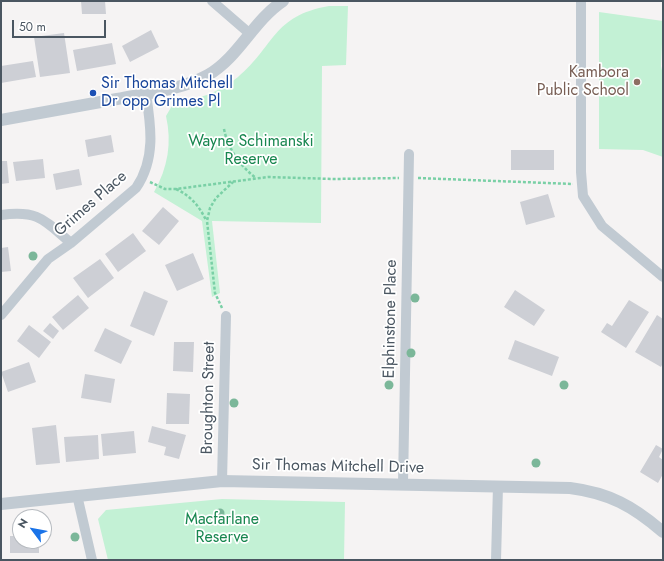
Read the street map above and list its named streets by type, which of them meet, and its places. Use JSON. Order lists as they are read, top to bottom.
{
  "streets": {
    "street": [
      "Grimes Place",
      "Elphinstone Place",
      "Broughton Street",
      "Sir Thomas Mitchell Drive"
    ]
  },
  "crossings": [
    ["Elphinstone Place", "Sir Thomas Mitchell Drive"],
    ["Broughton Street", "Sir Thomas Mitchell Drive"]
  ],
  "parks": ["Wayne Schimanski Reserve", "Macfarlane Reserve"],
  "places": ["Kambora Public School", "Sir Thomas Mitchell Dr opp Grimes Pl"],
  "scale_bar": "50 m",
  "north": "top left"
}
